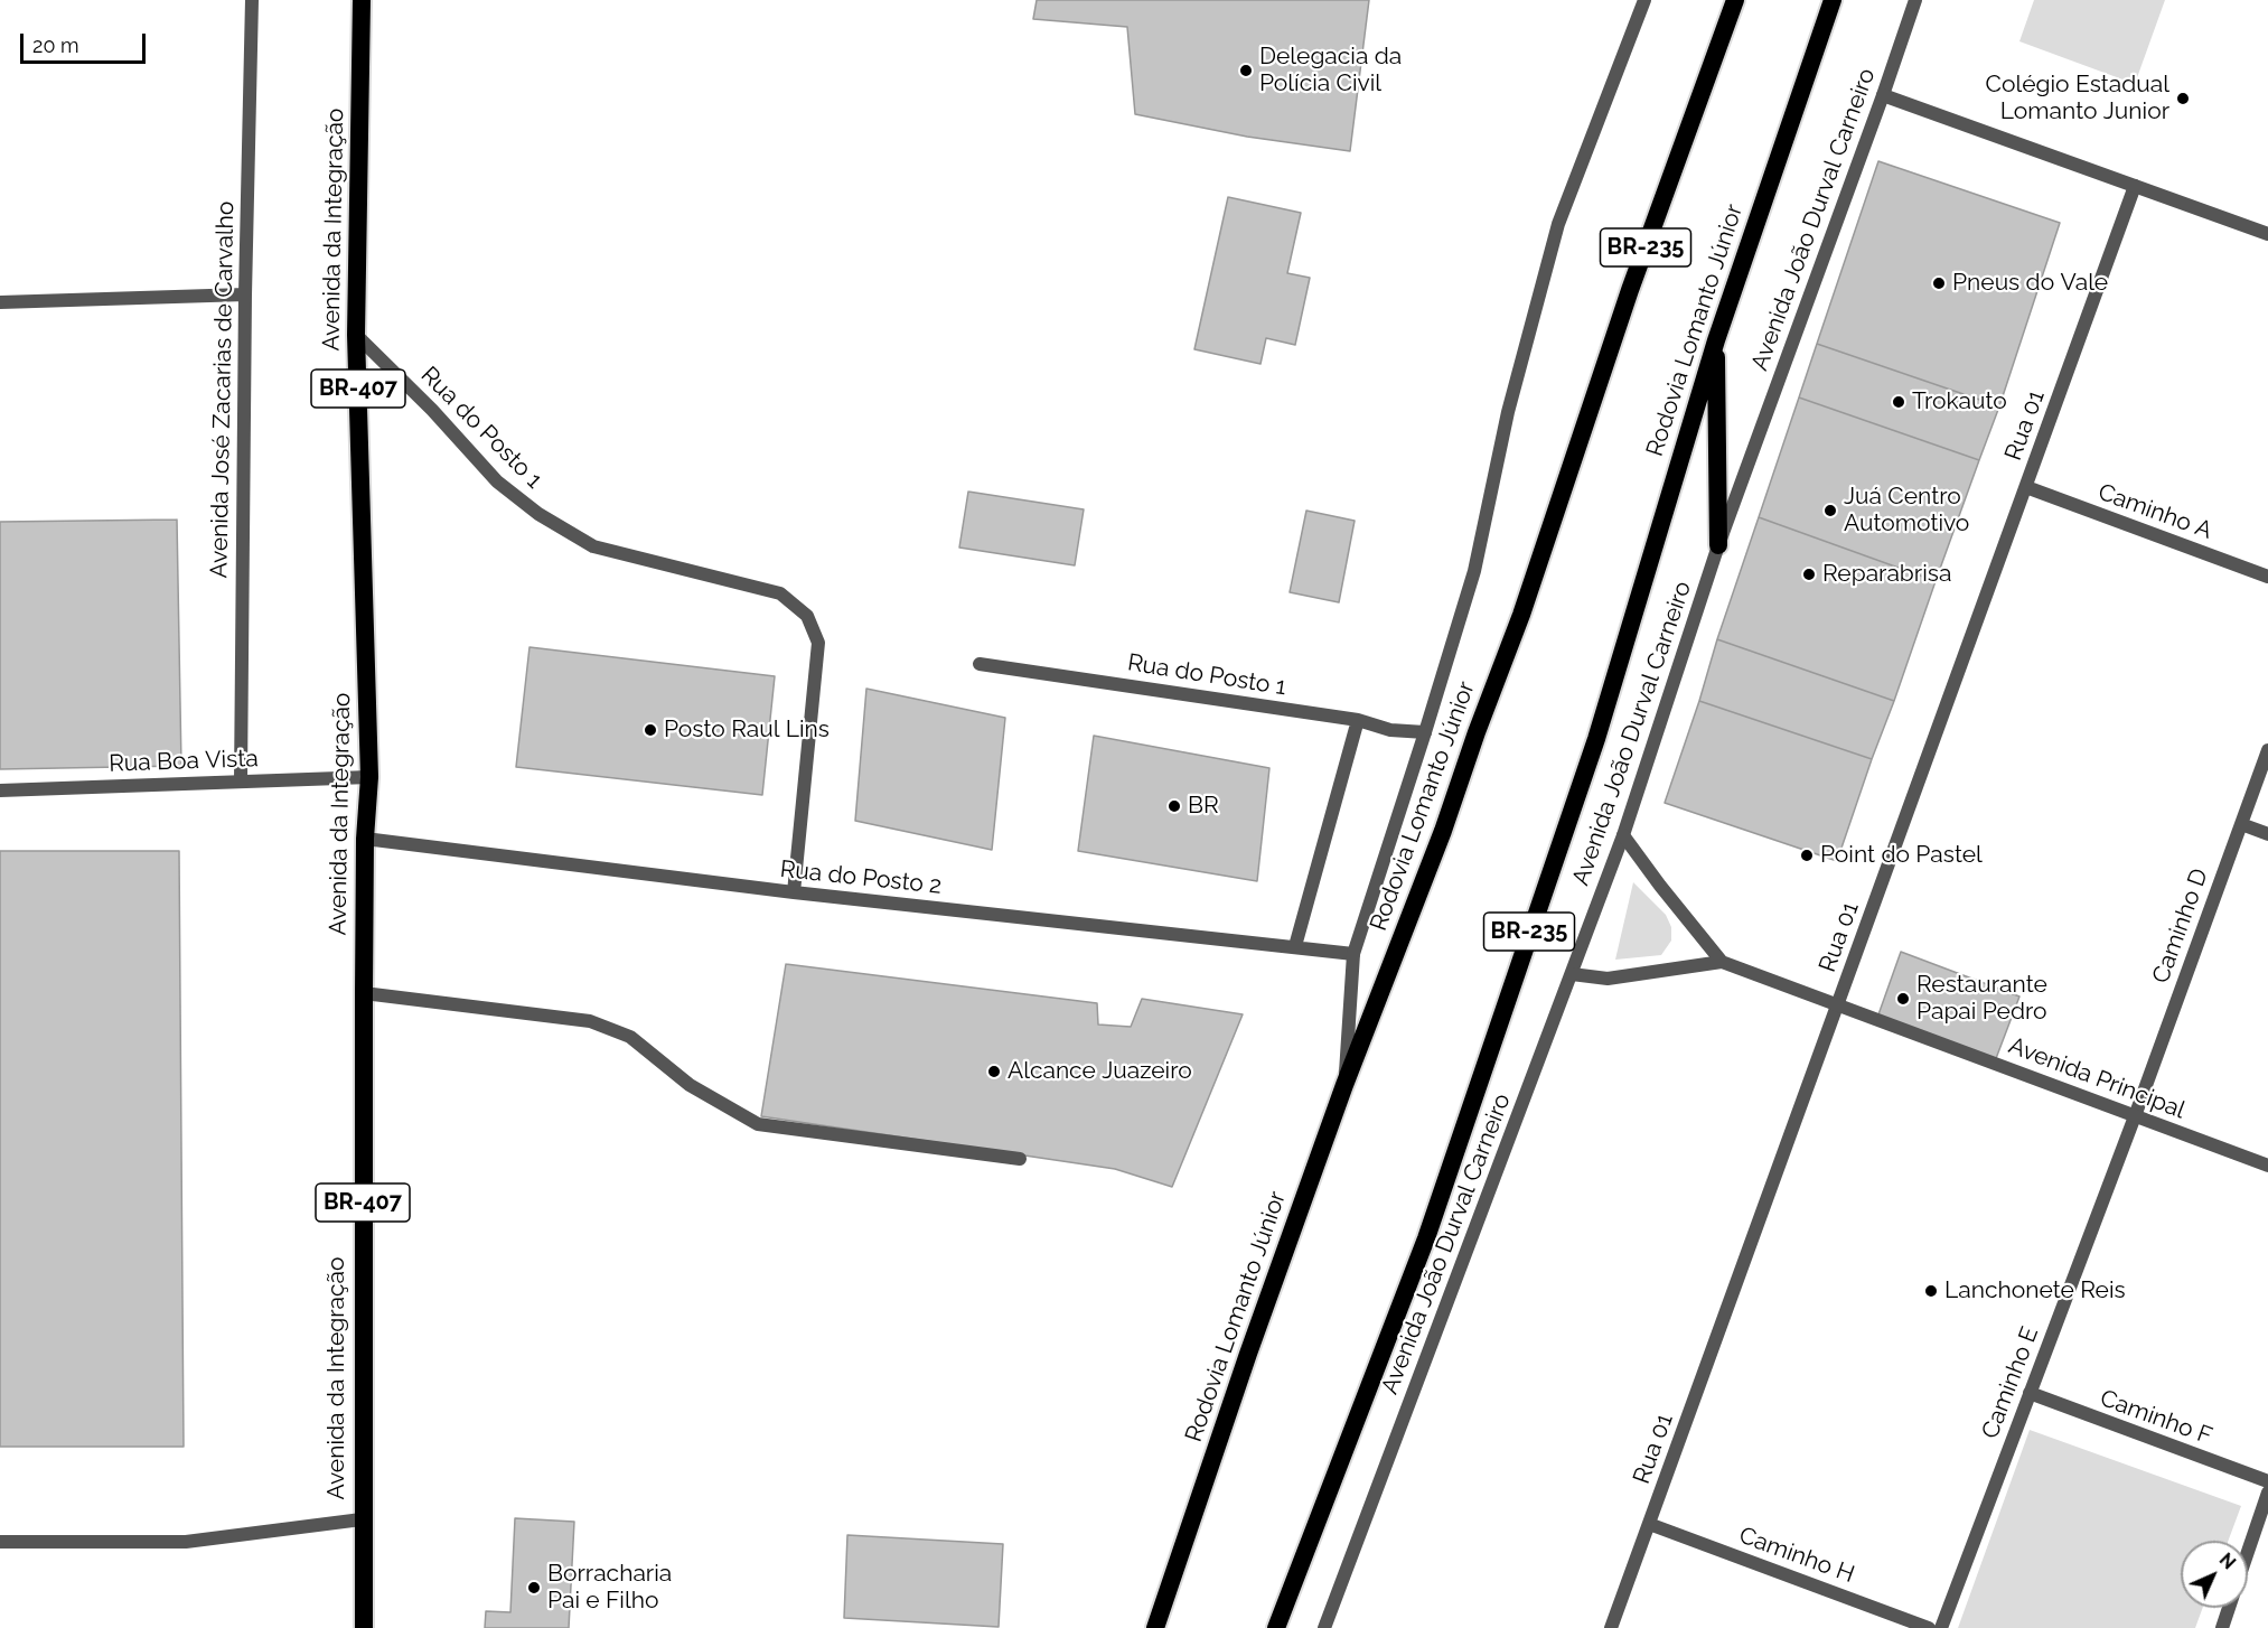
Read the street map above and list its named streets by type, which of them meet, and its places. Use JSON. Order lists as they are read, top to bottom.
{
  "streets": {
    "highway": [
      "Avenida da Integração",
      "BR-235",
      "Rodovia Lomanto Júnior",
      "BR-407"
    ],
    "street": [
      "Avenida João Durval Carneiro",
      "Avenida José Zacarias de Carvalho",
      "Rua 01",
      "Rua do Posto 1",
      "Caminho A",
      "Rua Boa Vista",
      "Rua do Posto 2",
      "Caminho D",
      "Avenida Principal",
      "Caminho E",
      "Caminho F",
      "Caminho H"
    ]
  },
  "crossings": [
    ["Avenida da Integração", "Rua do Posto 1"],
    ["Avenida da Integração", "Rua Boa Vista"],
    ["Avenida da Integração", "Rua do Posto 2"],
    ["Avenida José Zacarias de Carvalho", "Rua Boa Vista"],
    ["Rua 01", "Caminho A"],
    ["Rua 01", "Avenida Principal"],
    ["Rua 01", "Caminho H"],
    ["Rua do Posto 1", "Rua do Posto 2"],
    ["Caminho D", "Avenida Principal"],
    ["Caminho D", "Caminho E"],
    ["Avenida Principal", "Caminho E"],
    ["Caminho E", "Caminho F"]
  ],
  "places": [
    "Delegacia da Polícia Civil",
    "Colégio Estadual Lomanto Junior",
    "Pneus do Vale",
    "Trokauto",
    "Juá Centro Automotivo",
    "Reparabrisa",
    "Posto Raul Lins",
    "BR",
    "Point do Pastel",
    "Restaurante Papai Pedro",
    "Alcance Juazeiro",
    "Lanchonete Reis",
    "Borracharia Pai e Filho"
  ],
  "scale_bar": "20 m",
  "north": "top right"
}
